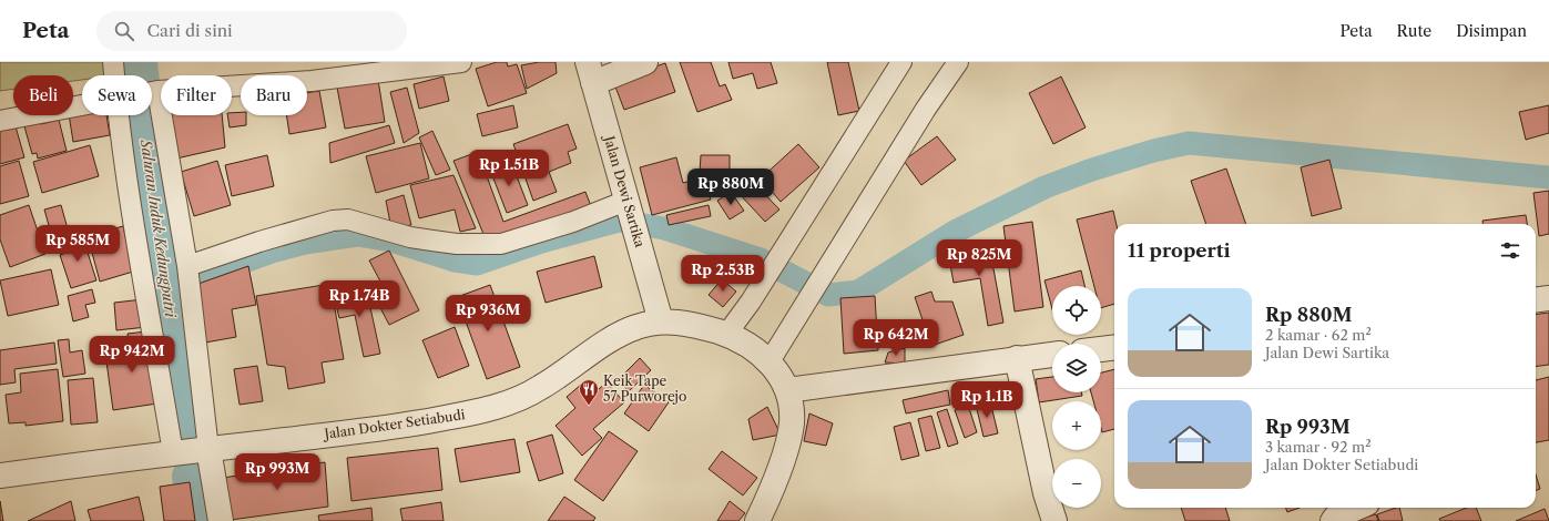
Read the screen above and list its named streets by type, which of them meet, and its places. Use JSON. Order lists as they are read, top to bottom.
{
  "streets": {
    "street": ["Jalan Dewi Sartika", "Jalan Dokter Setiabudi"]
  },
  "crossings": [
    ["Jalan Dewi Sartika", "Jalan Dokter Setiabudi"]
  ],
  "water": ["Saluran Induk Kedungputri"],
  "places": {
    "restaurant": ["Keik Tape 57 Purworejo"]
  },
  "page": {
    "header": "Peta",
    "search": "Cari di sini",
    "nav": ["Peta", "Rute", "Disimpan"],
    "chip": [
      "Beli",
      "Sewa",
      "Filter",
      "Baru"
    ],
    "price": [
      "Rp 1.51B",
      "Rp 880M",
      "Rp 585M",
      "Rp 825M",
      "Rp 2.53B",
      "Rp 1.74B",
      "Rp 936M",
      "Rp 642M",
      "Rp 942M",
      "Rp 1.1B",
      "Rp 993M"
    ],
    "heading": "11 properti",
    "list": [
      {
        "name": "Rp 880M",
        "note": "2 kamar · 62 m² · Jalan Dewi Sartika"
      },
      {
        "name": "Rp 993M",
        "note": "3 kamar · 92 m² · Jalan Dokter Setiabudi"
      }
    ],
    "map_buttons": ["+", "−"]
  }
}
